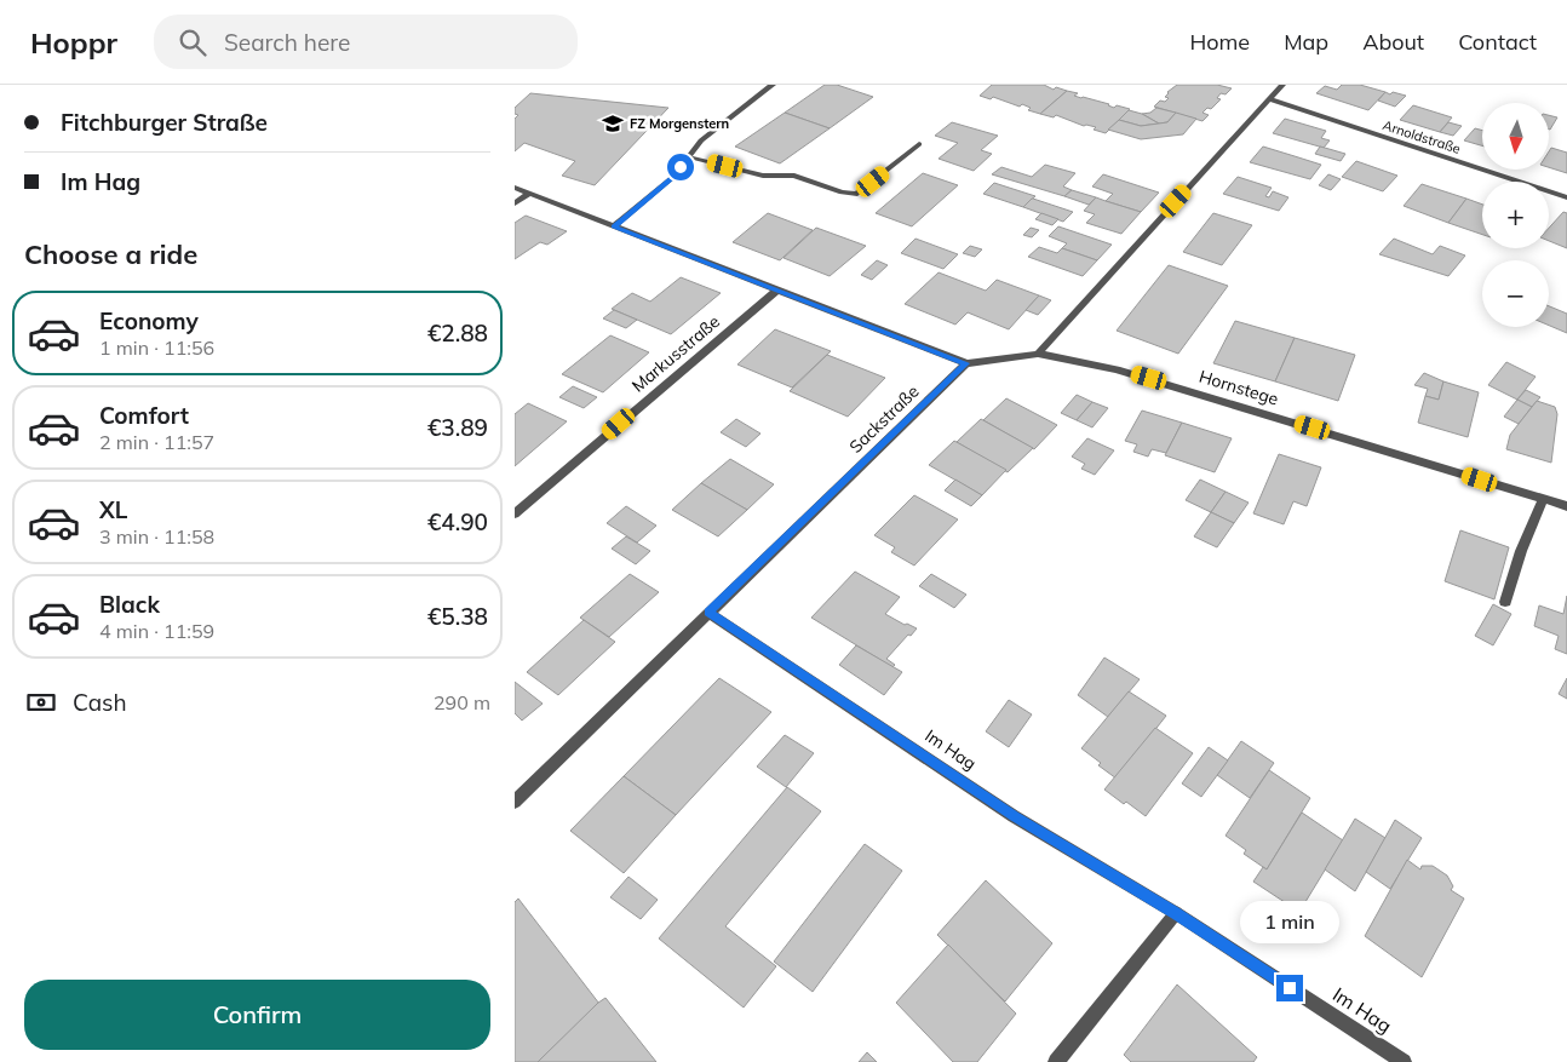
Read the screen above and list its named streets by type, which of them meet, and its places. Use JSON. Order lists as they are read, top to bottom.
{
  "streets": {
    "street": [
      "Arnoldstraße",
      "Markusstraße",
      "Hornstege",
      "Sackstraße",
      "Im Hag"
    ]
  },
  "crossings": [
    ["Sackstraße", "Im Hag"]
  ],
  "places": {
    "school or university": ["FZ Morgenstern"]
  },
  "north": "bottom",
  "page": {
    "header": "Hoppr",
    "search": "Search here",
    "nav": [
      "Home",
      "Map",
      "About",
      "Contact"
    ],
    "banner": ["Fitchburger Straße", "Im Hag"],
    "map_buttons": ["+", "−"],
    "heading": "Choose a ride",
    "list": [
      {
        "name": "Economy",
        "note": "1 min · 11:56",
        "value": "€2.88"
      },
      {
        "name": "Comfort",
        "note": "2 min · 11:57",
        "value": "€3.89"
      },
      {
        "name": "XL",
        "note": "3 min · 11:58",
        "value": "€4.90"
      },
      {
        "name": "Black",
        "note": "4 min · 11:59",
        "value": "€5.38"
      }
    ],
    "pay": ["Cash", "290 m"],
    "bubble": "1 min",
    "buttons": "Confirm"
  }
}
